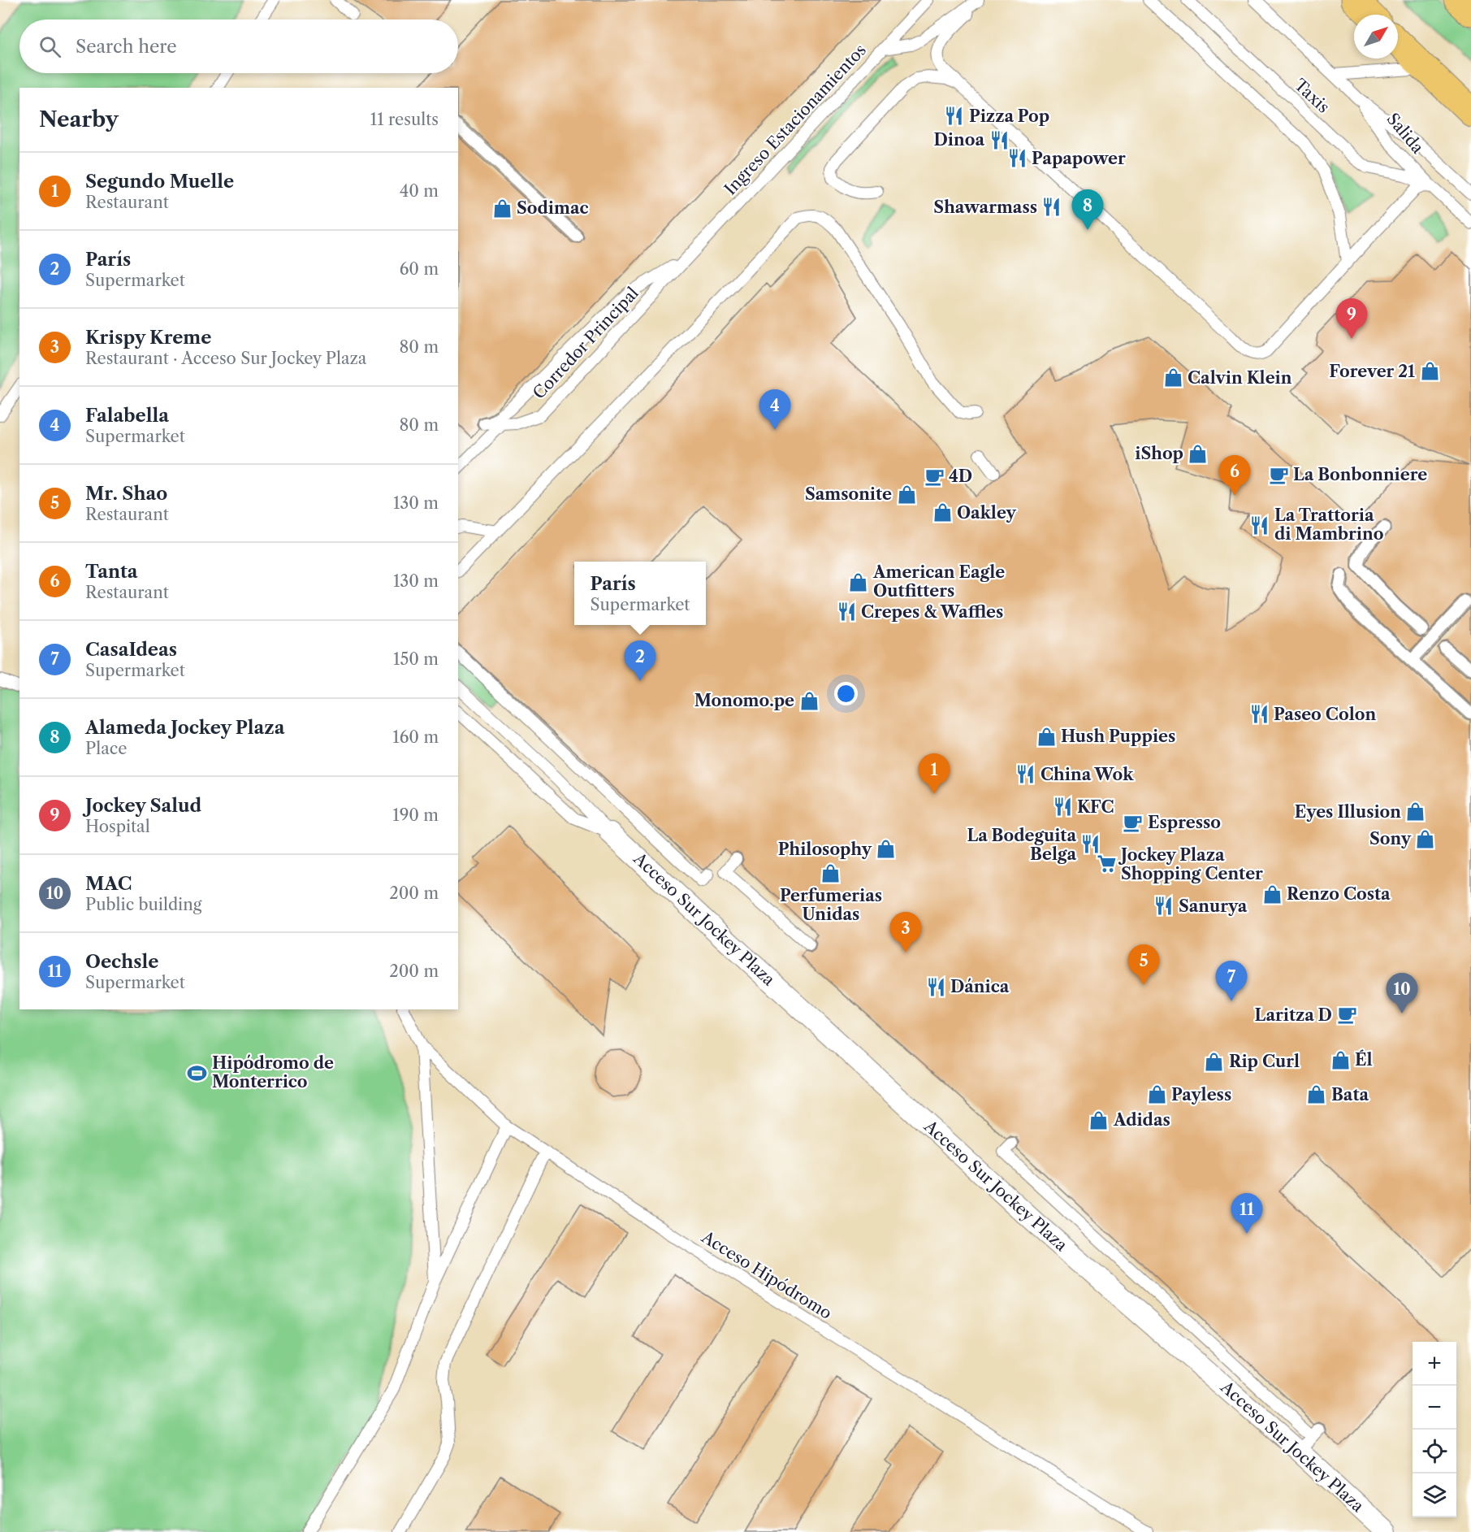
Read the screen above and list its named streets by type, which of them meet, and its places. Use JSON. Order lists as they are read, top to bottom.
{
  "streets": {
    "street": ["Acceso Sur Jockey Plaza"],
    "lane": [
      "Taxis",
      "Ingreso Estacionamientos",
      "Salida",
      "Corredor Principal",
      "Acceso Hipódromo"
    ]
  },
  "crossings": [
    ["Taxis", "Salida"],
    ["Ingreso Estacionamientos", "Corredor Principal"]
  ],
  "places": {
    "restaurant": [
      "Pizza Pop",
      "Dinoa",
      "Papapower",
      "Shawarmass",
      "La Trattoria di Mambrino",
      "Crepes & Waffles",
      "Paseo Colon",
      "China Wok",
      "KFC",
      "La Bodeguita Belga",
      "Sanurya",
      "Dánica"
    ],
    "shop": [
      "Sodimac",
      "Forever 21",
      "Calvin Klein",
      "iShop",
      "Samsonite",
      "Oakley",
      "American Eagle Outfitters",
      "Monomo.pe",
      "Hush Puppies",
      "Eyes Illusion",
      "Sony",
      "Philosophy",
      "Perfumerias Unidas",
      "Renzo Costa",
      "Él",
      "Rip Curl",
      "Payless",
      "Bata",
      "Adidas"
    ],
    "cafe": [
      "La Bonbonniere",
      "4D",
      "Espresso",
      "Laritza D"
    ],
    "supermarket": ["Jockey Plaza Shopping Center"],
    "sports": ["Hipódromo de Monterrico"]
  },
  "north": "top right",
  "page": {
    "search": "Search here",
    "heading": ["Nearby", "11 results"],
    "list": [
      {
        "mark": "1",
        "name": "Segundo Muelle",
        "note": "Restaurant",
        "value": "40 m"
      },
      {
        "mark": "2",
        "name": "París",
        "note": "Supermarket",
        "value": "60 m"
      },
      {
        "mark": "3",
        "name": "Krispy Kreme",
        "note": "Restaurant · Acceso Sur Jockey Plaza",
        "value": "80 m"
      },
      {
        "mark": "4",
        "name": "Falabella",
        "note": "Supermarket",
        "value": "80 m"
      },
      {
        "mark": "5",
        "name": "Mr. Shao",
        "note": "Restaurant",
        "value": "130 m"
      },
      {
        "mark": "6",
        "name": "Tanta",
        "note": "Restaurant",
        "value": "130 m"
      },
      {
        "mark": "7",
        "name": "CasaIdeas",
        "note": "Supermarket",
        "value": "150 m"
      },
      {
        "mark": "8",
        "name": "Alameda Jockey Plaza",
        "note": "Place",
        "value": "160 m"
      },
      {
        "mark": "9",
        "name": "Jockey Salud",
        "note": "Hospital",
        "value": "190 m"
      },
      {
        "mark": "10",
        "name": "MAC",
        "note": "Public building",
        "value": "200 m"
      },
      {
        "mark": "11",
        "name": "Oechsle",
        "note": "Supermarket",
        "value": "200 m"
      }
    ],
    "pins": [
      "8",
      "9",
      "4",
      "6",
      "2",
      "1",
      "3",
      "5",
      "7",
      "10",
      "11"
    ],
    "popup": ["París", "Supermarket"],
    "map_buttons": ["+", "−"]
  }
}
